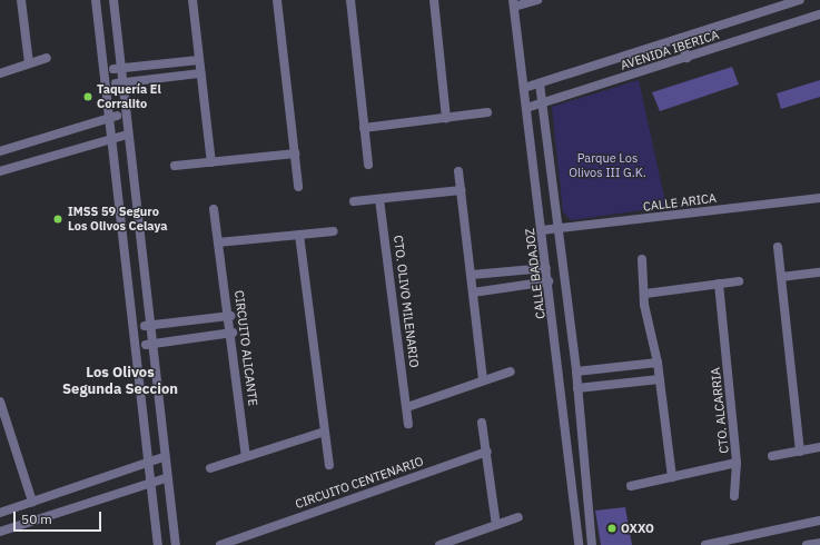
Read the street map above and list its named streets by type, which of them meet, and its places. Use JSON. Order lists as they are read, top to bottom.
{
  "streets": {
    "street": [
      "AVENIDA IBERICA",
      "CALLE ARICA",
      "CALLE BADAJOZ",
      "CTO. OLIVO MILENARIO",
      "CIRCUITO ALICANTE",
      "CTO. ALCARRIA",
      "CIRCUITO CENTENARIO"
    ]
  },
  "crossings": [
    ["AVENIDA IBERICA", "CALLE BADAJOZ"],
    ["CALLE ARICA", "CALLE BADAJOZ"]
  ],
  "districts": ["Los Olivos Segunda Seccion"],
  "parks": ["Parque Los Olivos III G.K."],
  "places": ["Taquería El Corralito", "IMSS 59 Seguro Los Olivos Celaya", "OXXO"],
  "scale_bar": "50 m"
}
